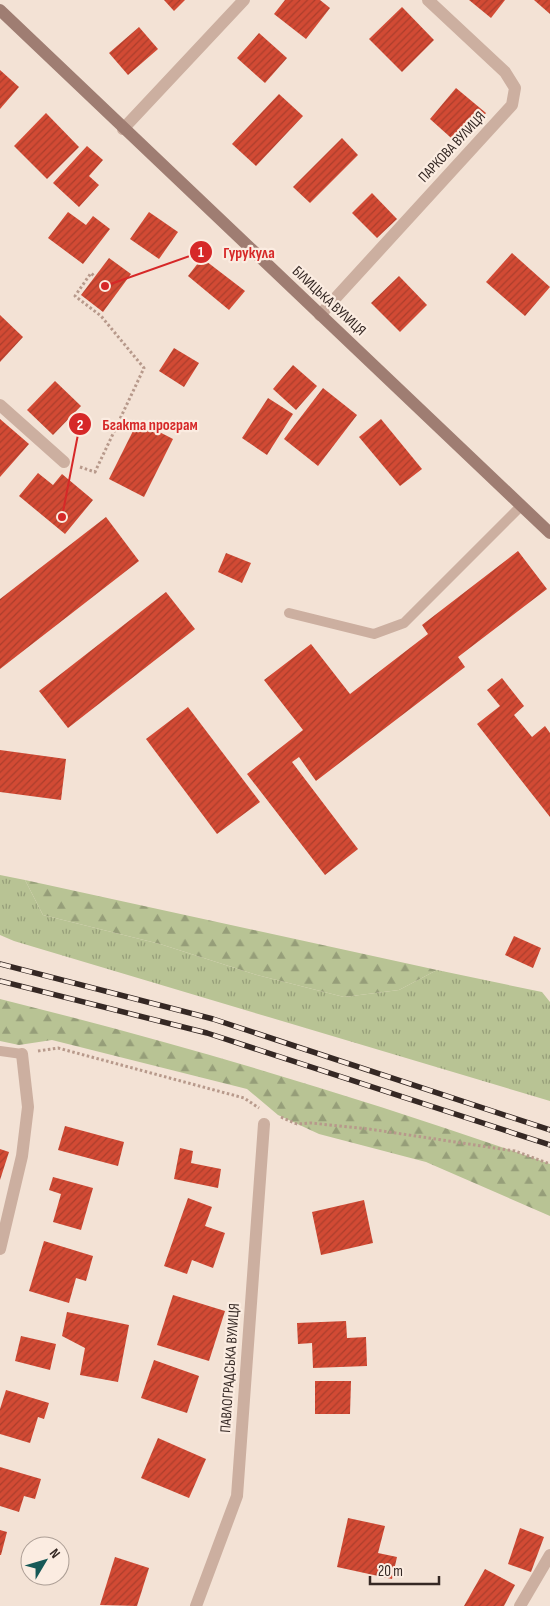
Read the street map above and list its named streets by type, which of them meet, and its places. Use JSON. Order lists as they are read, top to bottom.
{
  "streets": {
    "main road": ["БІЛИЦЬКА ВУЛИЦЯ"],
    "street": ["ПАРКОВА ВУЛИЦЯ", "ПАВЛОГРАДСЬКА ВУЛИЦЯ"]
  },
  "crossings": [
    ["ПАРКОВА ВУЛИЦЯ", "БІЛИЦЬКА ВУЛИЦЯ"]
  ],
  "places": ["Гурукула", "Бгакта програм"],
  "scale_bar": "20 m",
  "north": "top right"
}
